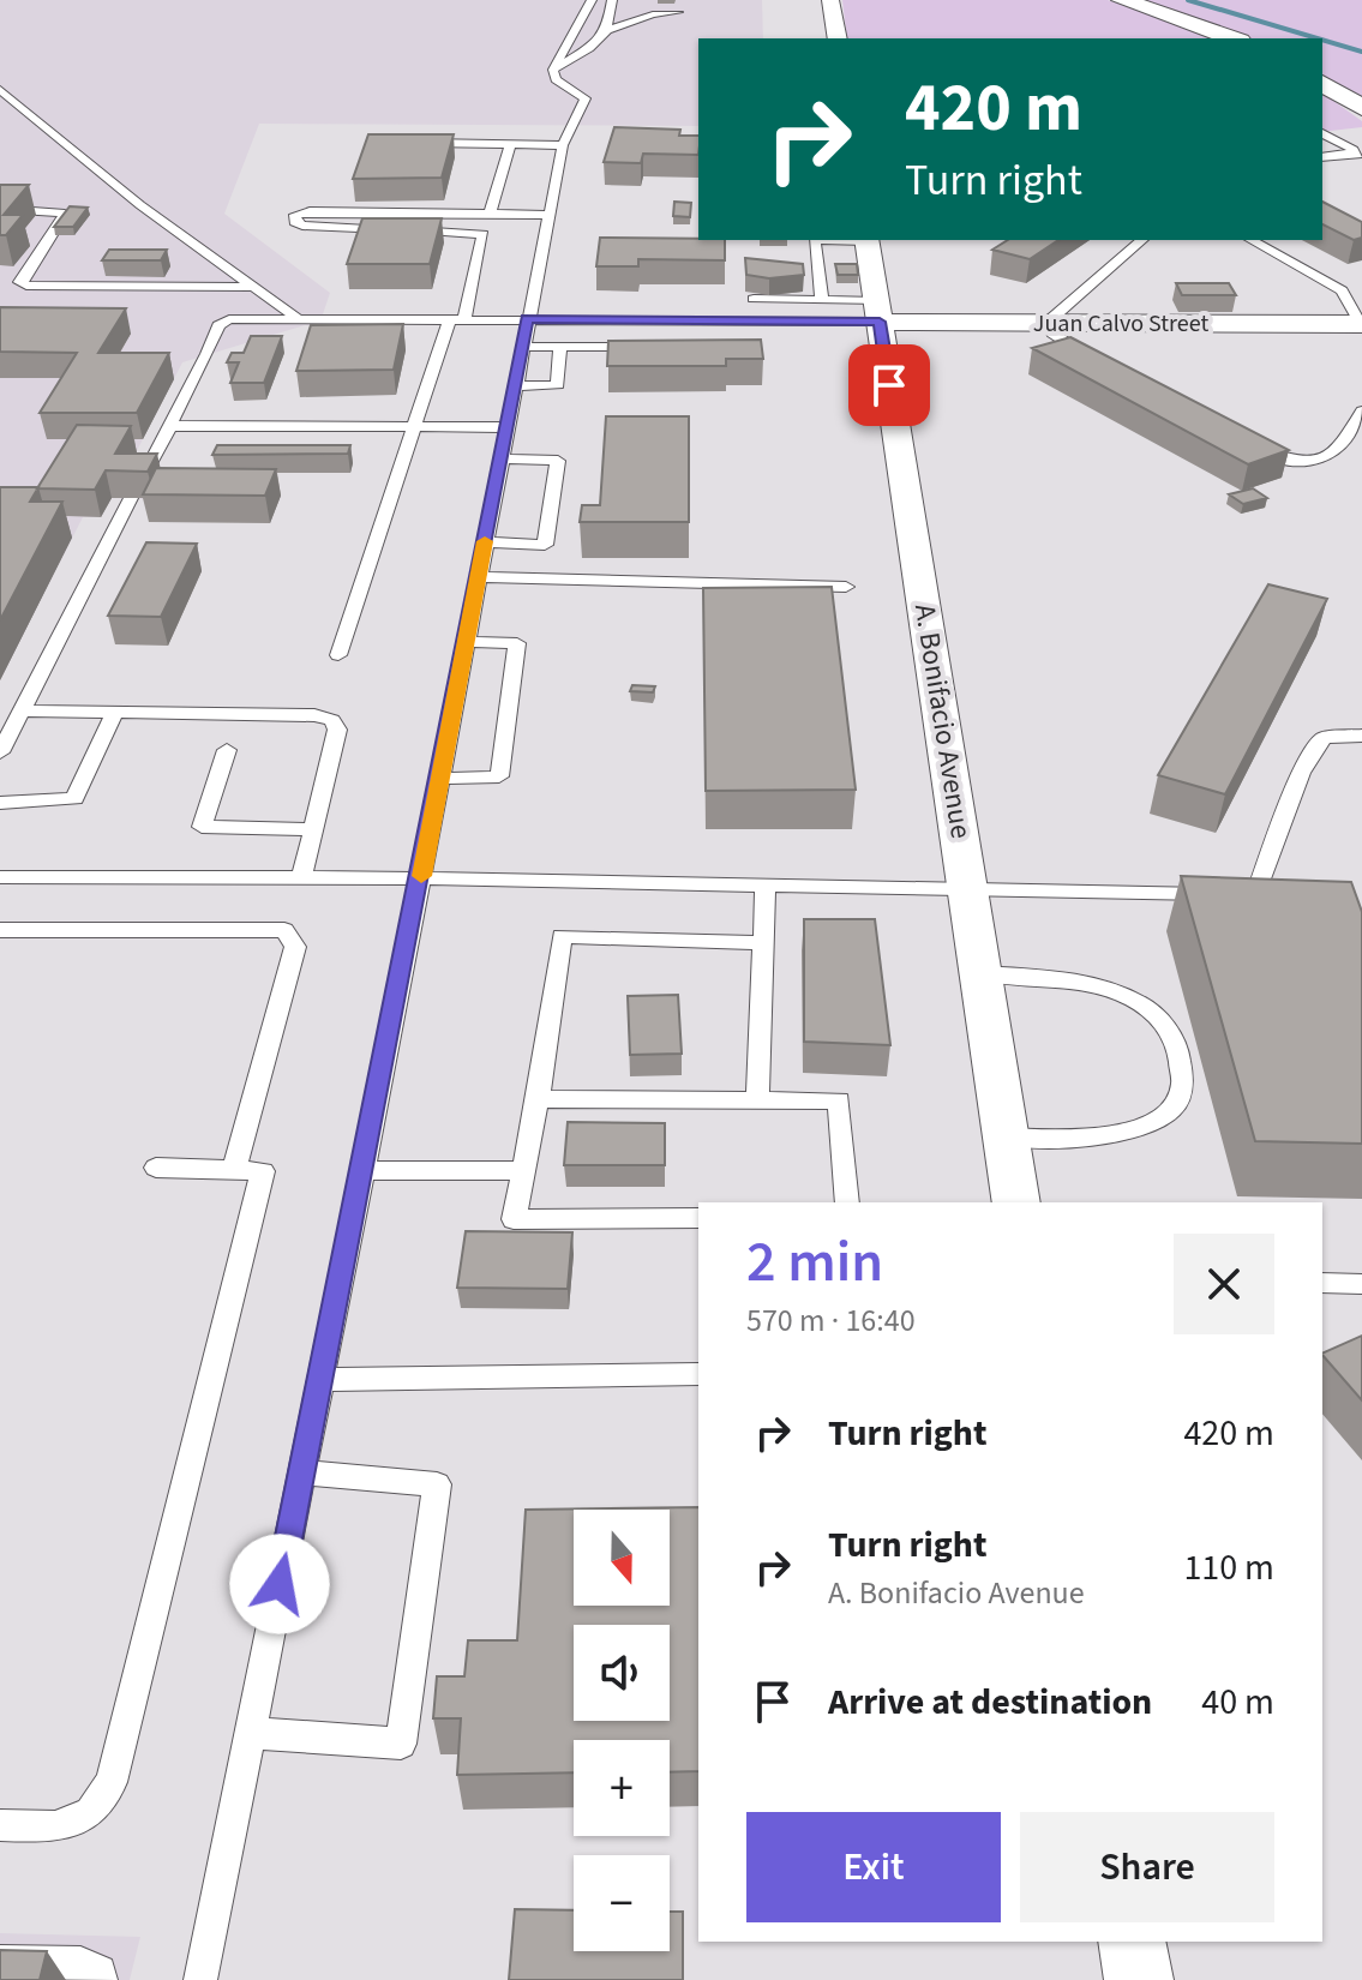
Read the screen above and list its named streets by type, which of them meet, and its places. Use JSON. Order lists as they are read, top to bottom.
{
  "streets": {
    "street": ["Juan Calvo Street", "A. Bonifacio Avenue"]
  },
  "crossings": [
    ["Juan Calvo Street", "A. Bonifacio Avenue"]
  ],
  "north": "bottom",
  "page": {
    "turn": ["420 m", "Turn right"],
    "heading": ["2 min", "570 m · 16:40"],
    "list": [
      {
        "name": "Turn right",
        "value": "420 m"
      },
      {
        "name": "Turn right",
        "note": "A. Bonifacio Avenue",
        "value": "110 m"
      },
      {
        "name": "Arrive at destination",
        "value": "40 m"
      }
    ],
    "map_buttons": ["+", "−"],
    "buttons": ["Exit", "Share"]
  }
}
